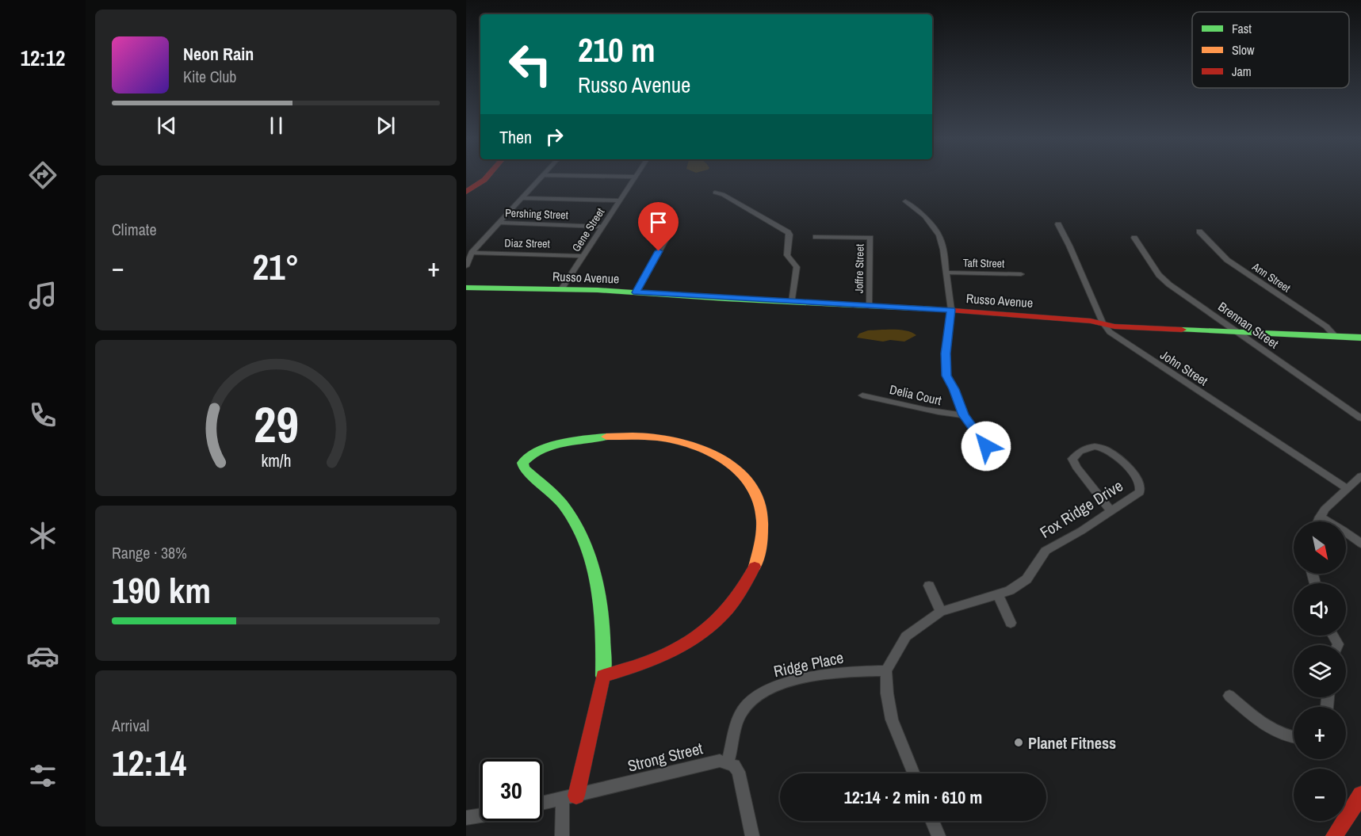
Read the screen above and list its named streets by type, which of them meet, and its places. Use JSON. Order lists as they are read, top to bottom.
{
  "streets": {
    "street": [
      "Pershing Street",
      "Gene Street",
      "Diaz Street",
      "Taft Street",
      "Joffre Street",
      "Russo Avenue",
      "Ann Street",
      "Brennan Street",
      "John Street",
      "Delia Court",
      "Fox Ridge Drive",
      "Ridge Place",
      "Strong Street"
    ]
  },
  "crossings": [
    ["Pershing Street", "Gene Street"],
    ["Gene Street", "Diaz Street"],
    ["Gene Street", "Russo Avenue"],
    ["Joffre Street", "Russo Avenue"],
    ["Russo Avenue", "Ann Street"],
    ["Russo Avenue", "Brennan Street"],
    ["Russo Avenue", "John Street"],
    ["Fox Ridge Drive", "Ridge Place"],
    ["Ridge Place", "Strong Street"]
  ],
  "places": ["Planet Fitness"],
  "legend": ["Fast", "Slow", "Jam"],
  "north": "bottom right",
  "page": {
    "tabs": "12:12",
    "turn": ["210 m", "Russo Avenue"],
    "song": ["Neon Rain", "Kite Club"],
    "then": "Then",
    "tile": [
      "Climate",
      ["Range · 38%", "190 km"],
      ["Arrival", "12:14"]
    ],
    "heat": ["−", "21°", "+"],
    "map_buttons": ["+", "−"],
    "limit": "30",
    "trip": "12:14 · 2 min · 610 m",
    "gauge": ["29", "km/h"]
  }
}
